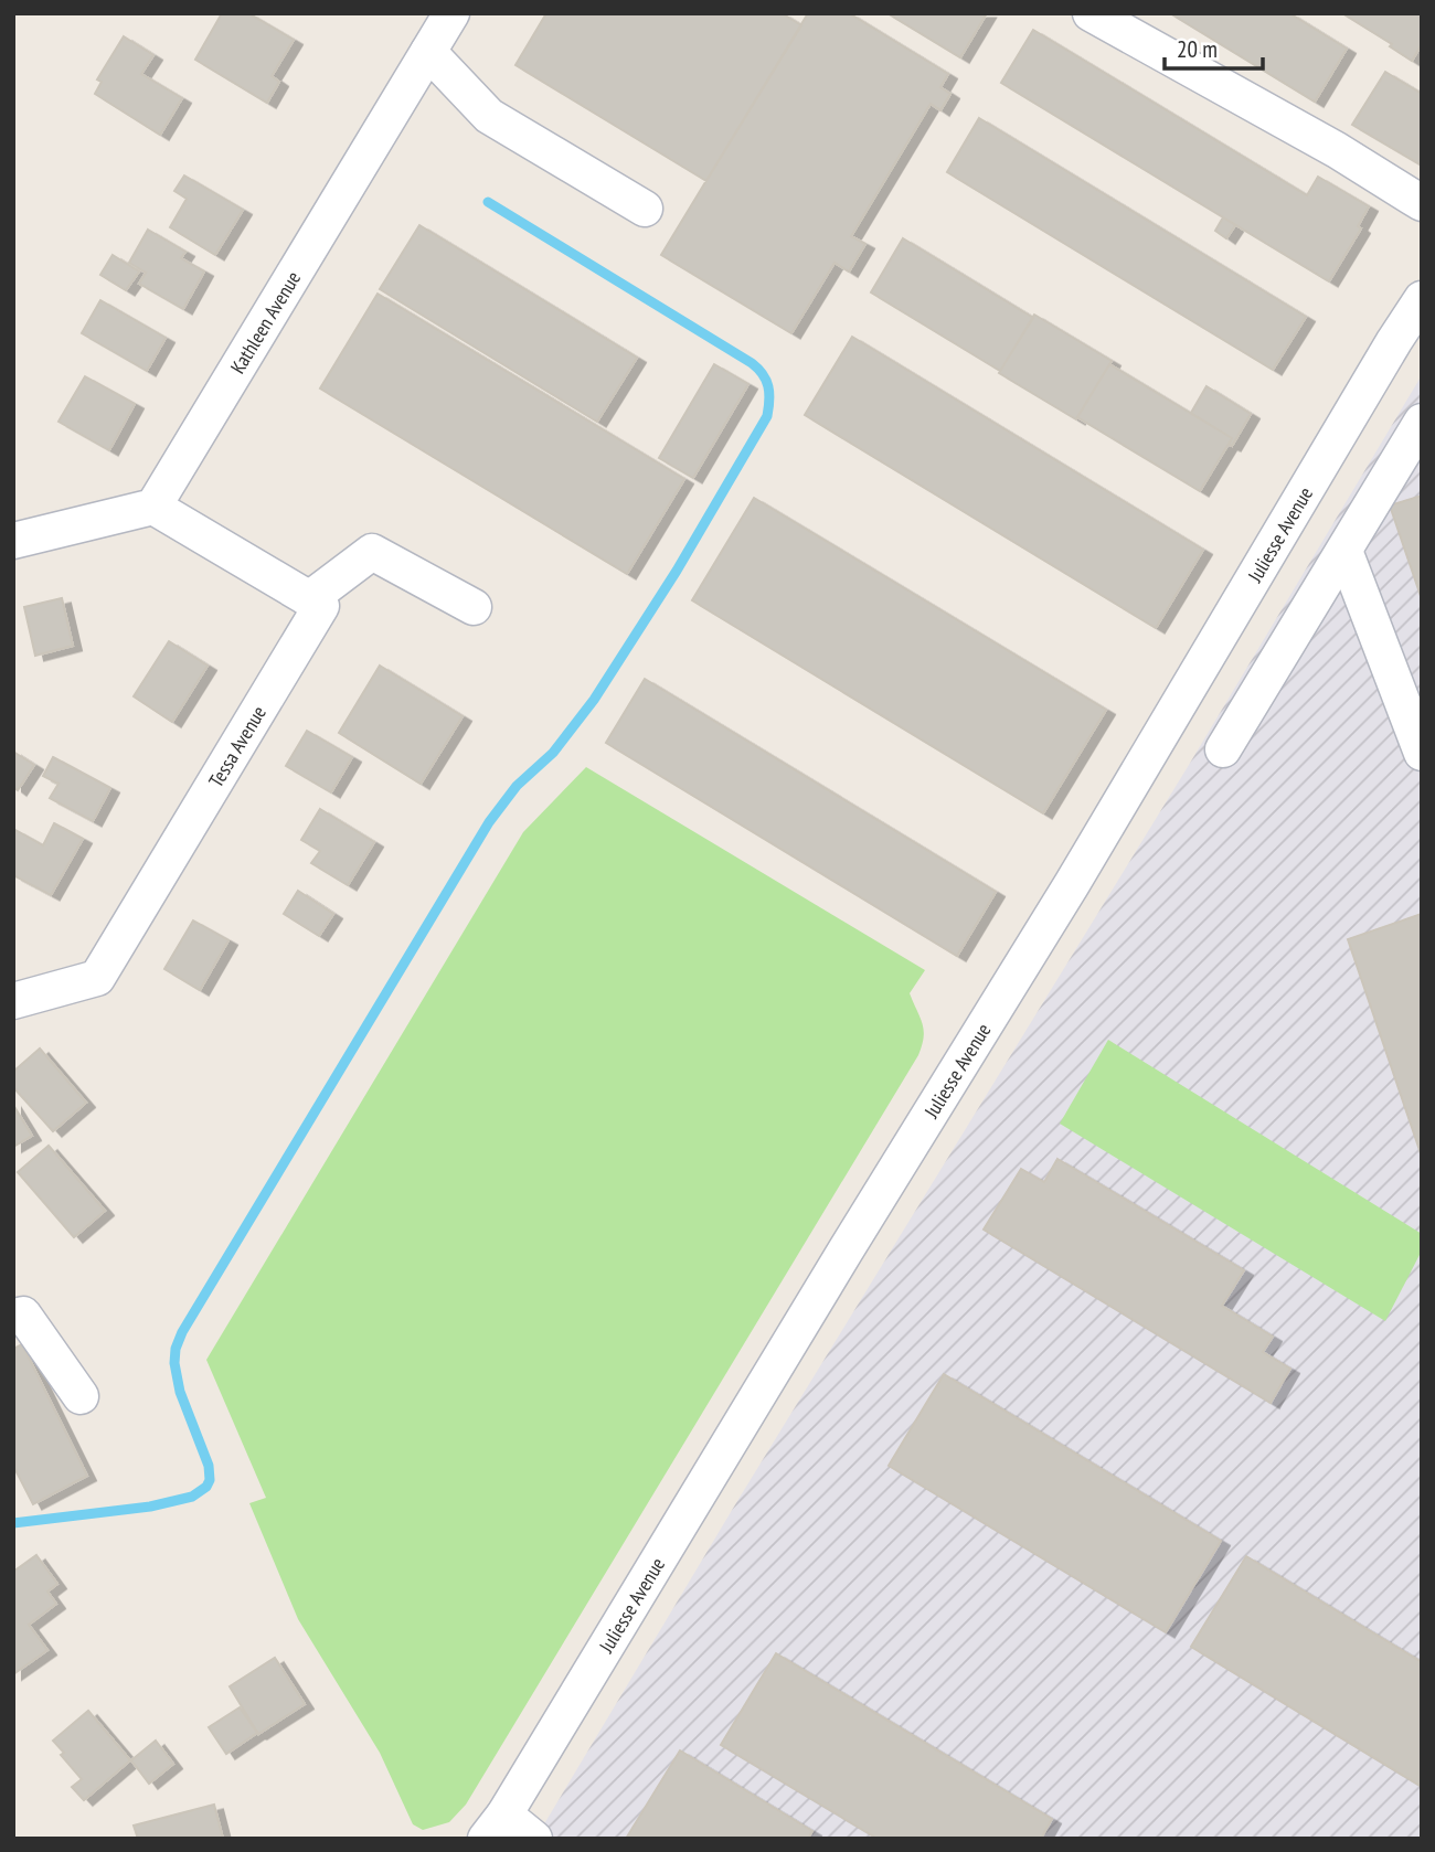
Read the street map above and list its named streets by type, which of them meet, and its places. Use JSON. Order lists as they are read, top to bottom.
{
  "streets": {
    "street": ["Kathleen Avenue", "Juliesse Avenue", "Tessa Avenue"]
  },
  "scale_bar": "20 m"
}
